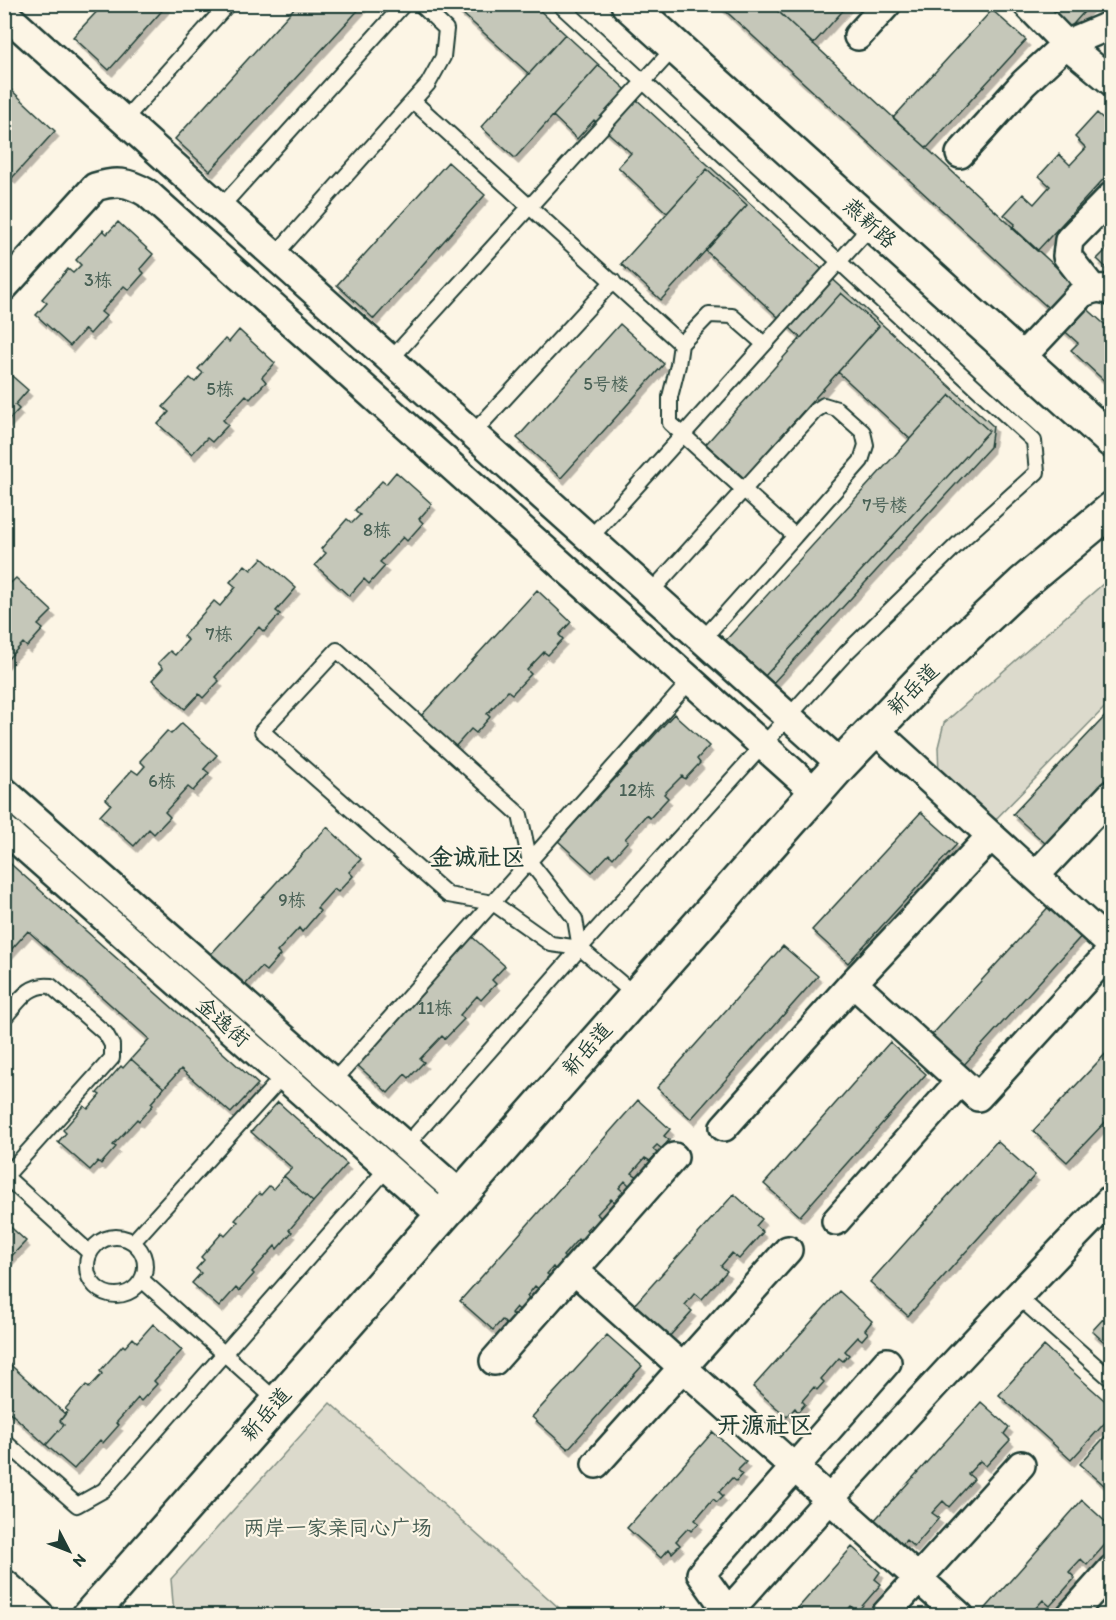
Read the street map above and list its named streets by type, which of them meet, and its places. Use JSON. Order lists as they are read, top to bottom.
{
  "streets": {
    "street": ["燕新路", "新岳道", "金逸街"]
  },
  "crossings": [
    ["新岳道", "金逸街"]
  ],
  "districts": ["金诚社区", "开源社区"],
  "parks": ["两岸一家亲同心广场"],
  "house_numbers": [
    "3栋",
    "5号楼",
    "5栋",
    "7号楼",
    "8栋",
    "7栋",
    "6栋",
    "12栋",
    "9栋",
    "11栋"
  ],
  "north": "bottom right"
}
